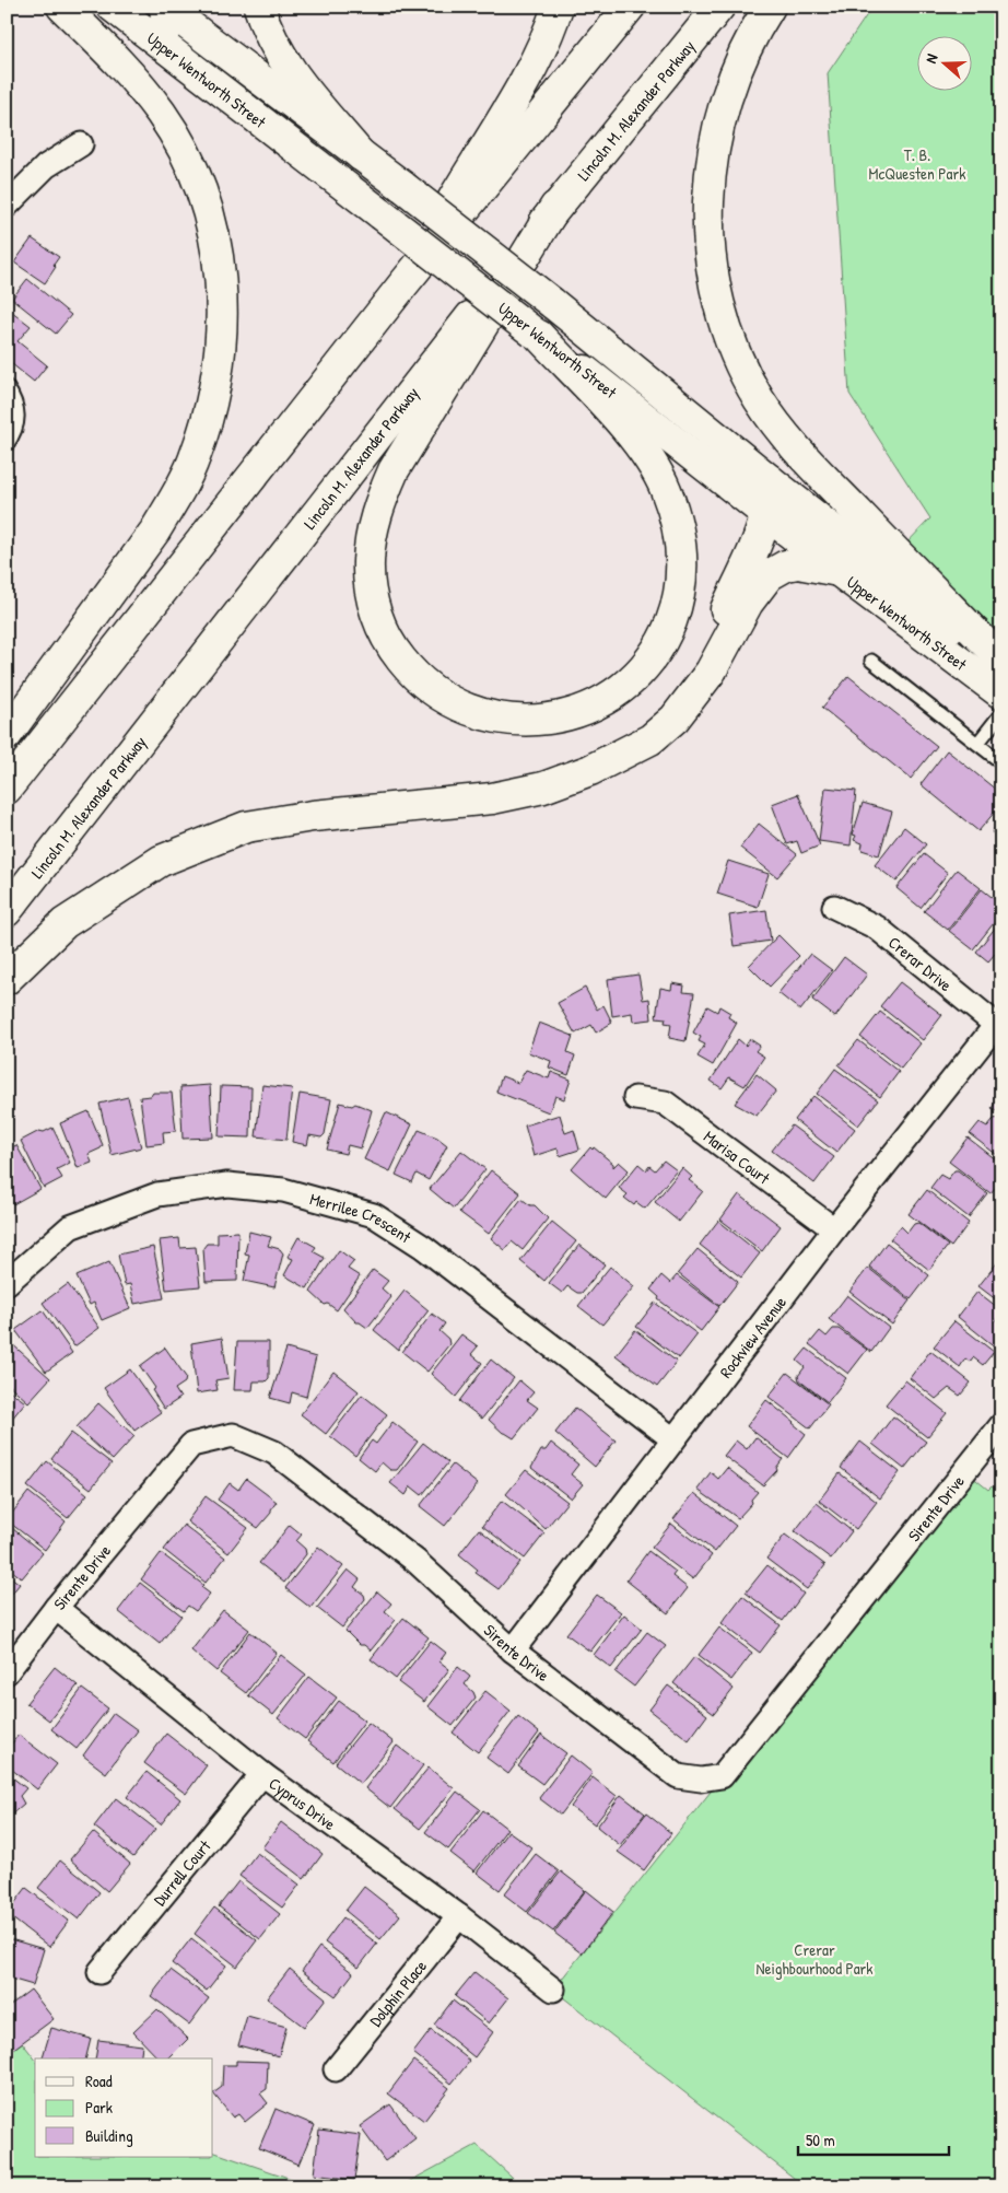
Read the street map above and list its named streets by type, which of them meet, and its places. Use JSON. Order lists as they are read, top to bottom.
{
  "streets": {
    "main road": ["Upper Wentworth Street", "Lincoln M. Alexander Parkway"],
    "street": [
      "Crerar Drive",
      "Marisa Court",
      "Merrilee Crescent",
      "Rockview Avenue",
      "Sirente Drive",
      "Cyprus Drive",
      "Durrell Court",
      "Dolphin Place"
    ]
  },
  "crossings": [
    ["Crerar Drive", "Rockview Avenue"],
    ["Marisa Court", "Rockview Avenue"],
    ["Merrilee Crescent", "Rockview Avenue"],
    ["Rockview Avenue", "Sirente Drive"],
    ["Sirente Drive", "Cyprus Drive"],
    ["Cyprus Drive", "Durrell Court"],
    ["Cyprus Drive", "Dolphin Place"]
  ],
  "parks": ["T. B. McQuesten Park", "Crerar Neighbourhood Park"],
  "legend": ["Road", "Park", "Building"],
  "scale_bar": "50 m",
  "north": "left"
}
